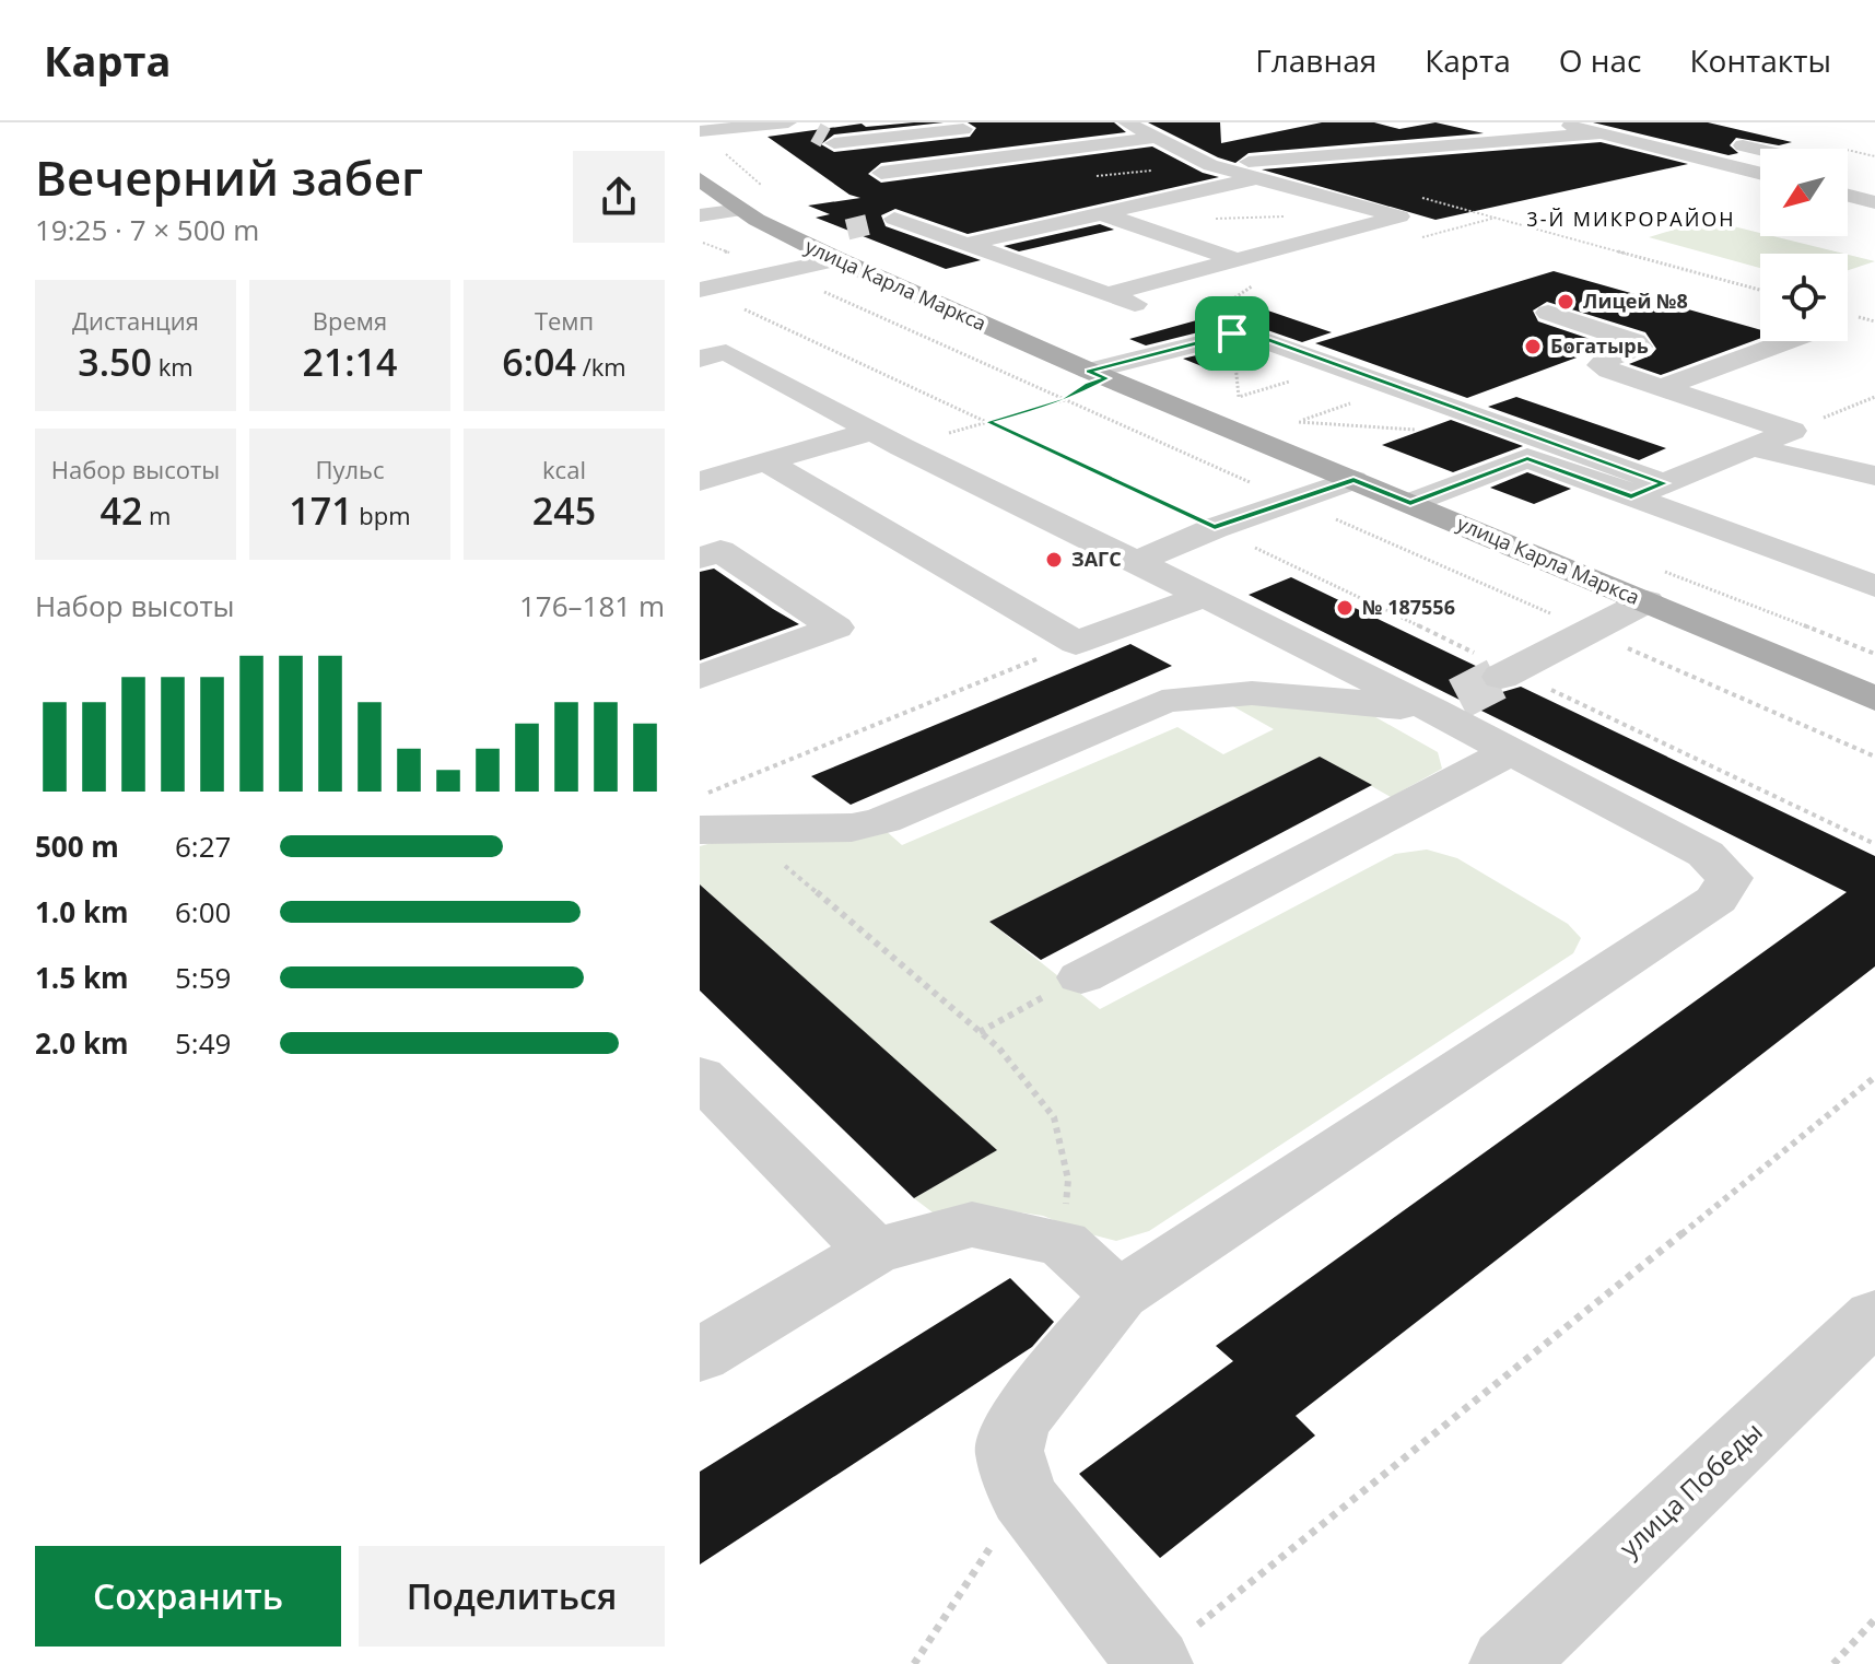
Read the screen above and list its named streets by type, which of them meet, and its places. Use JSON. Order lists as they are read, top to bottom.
{
  "streets": {
    "main road": ["улица Карла Маркса"],
    "street": ["улица Победы"]
  },
  "districts": ["3-Й МИКРОРАЙОН"],
  "places": [
    "Лицей №8",
    "Богатырь",
    "ЗАГС",
    "№ 187556"
  ],
  "north": "bottom left",
  "page": {
    "header": "Карта",
    "nav": [
      "Главная",
      "Карта",
      "О нас",
      "Контакты"
    ],
    "heading": ["Вечерний забег", "19:25 · 7 × 500 m"],
    "stats": [
      ["Дистанция", "3.50 km"],
      ["Время", "21:14"],
      ["Темп", "6:04 /km"],
      ["Набор высоты", "42 m"],
      ["Пульс", "171 bpm"],
      ["kcal", "245"]
    ],
    "chart": ["Набор высоты", "176–181 m"],
    "list": [
      {
        "name": "500 m",
        "note": "6:27"
      },
      {
        "name": "1.0 km",
        "note": "6:00"
      },
      {
        "name": "1.5 km",
        "note": "5:59"
      },
      {
        "name": "2.0 km",
        "note": "5:49"
      }
    ],
    "buttons": ["Сохранить", "Поделиться"]
  }
}
